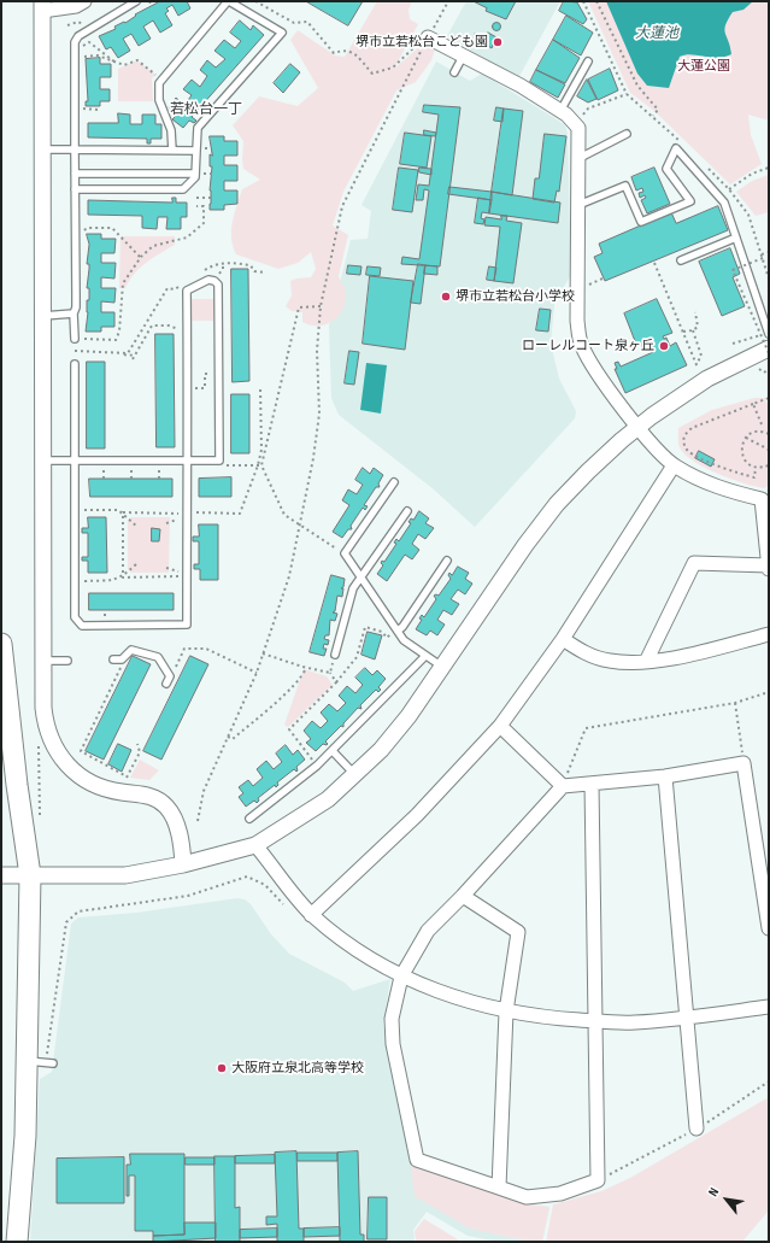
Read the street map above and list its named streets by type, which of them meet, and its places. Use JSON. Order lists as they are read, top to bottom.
{
  "districts": ["若松台一丁"],
  "water": ["大蓮池"],
  "parks": ["大蓮公園"],
  "places": [
    "堺市立若松台こども園",
    "堺市立若松台小学校",
    "ローレルコート泉ヶ丘",
    "大阪府立泉北高等学校"
  ],
  "north": "top left"
}
